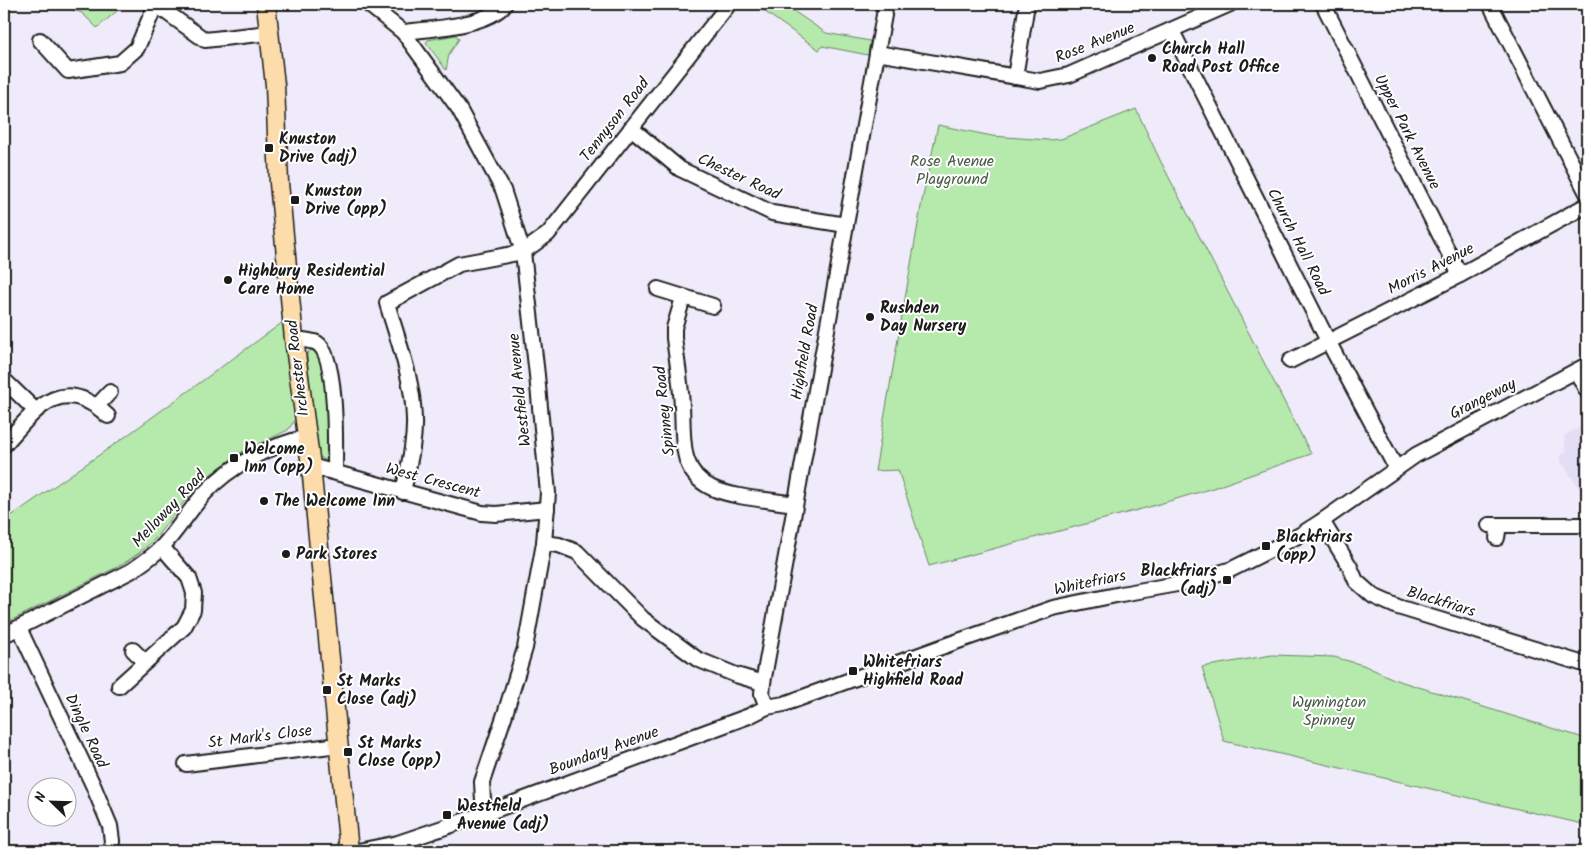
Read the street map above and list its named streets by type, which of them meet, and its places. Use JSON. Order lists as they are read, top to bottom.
{
  "streets": {
    "main road": ["Irchester Road"],
    "street": [
      "Rose Avenue",
      "Tennyson Road",
      "Upper Park Avenue",
      "Chester Road",
      "Church Hall Road",
      "Morris Avenue",
      "Highfield Road",
      "Westfield Avenue",
      "Grangeway",
      "Spinney Road",
      "West Crescent",
      "Melloway Road",
      "Whitefriars",
      "Blackfriars",
      "Dingle Road",
      "St Mark's Close",
      "Boundary Avenue"
    ]
  },
  "crossings": [
    ["Rose Avenue", "Church Hall Road"],
    ["Rose Avenue", "Highfield Road"],
    ["Tennyson Road", "Chester Road"],
    ["Tennyson Road", "Westfield Avenue"],
    ["Upper Park Avenue", "Morris Avenue"],
    ["Chester Road", "Highfield Road"],
    ["Church Hall Road", "Morris Avenue"],
    ["Church Hall Road", "Grangeway"],
    ["Church Hall Road", "Whitefriars"],
    ["Highfield Road", "Spinney Road"],
    ["Highfield Road", "Boundary Avenue"],
    ["Irchester Road", "West Crescent"],
    ["Irchester Road", "Melloway Road"],
    ["Irchester Road", "St Mark's Close"],
    ["Westfield Avenue", "West Crescent"],
    ["Westfield Avenue", "Boundary Avenue"],
    ["Grangeway", "Whitefriars"],
    ["Melloway Road", "Dingle Road"],
    ["Whitefriars", "Blackfriars"],
    ["Whitefriars", "Boundary Avenue"]
  ],
  "parks": ["Rose Avenue Playground", "Wymington Spinney"],
  "places": {
    "other": [
      "Church Hall Road Post Office",
      "Highbury Residential Care Home",
      "Rushden Day Nursery",
      "The Welcome Inn",
      "Park Stores"
    ],
    "transit": [
      "Knuston Drive (adj)",
      "Knuston Drive (opp)",
      "Welcome Inn (opp)",
      "Blackfriars (opp)",
      "Blackfriars (adj)",
      "Whitefriars Highfield Road",
      "St Marks Close (adj)",
      "St Marks Close (opp)",
      "Westfield Avenue (adj)"
    ]
  },
  "north": "top left"
}
